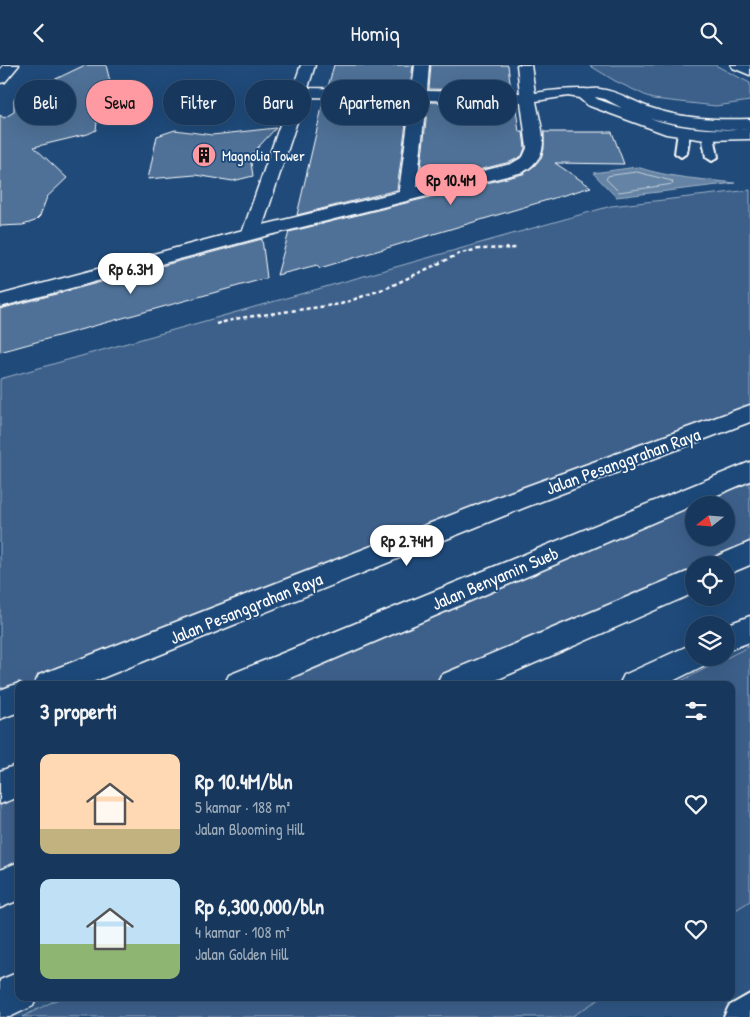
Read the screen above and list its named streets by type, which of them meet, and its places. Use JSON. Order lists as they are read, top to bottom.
{
  "streets": {
    "street": ["Jalan Pesanggrahan Raya", "Jalan Benyamin Sueb"]
  },
  "places": {
    "building": ["Magnolia Tower"]
  },
  "north": "left",
  "page": {
    "header": "Homiq",
    "chip": [
      "Beli",
      "Sewa",
      "Filter",
      "Baru",
      "Apartemen",
      "Rumah"
    ],
    "price": ["Rp 10.4M", "Rp 6.3M", "Rp 2.74M"],
    "heading": "3 properti",
    "list": [
      {
        "name": "Rp 10.4M/bln",
        "note": "5 kamar · 188 m² · Jalan Blooming Hill"
      },
      {
        "name": "Rp 6,300,000/bln",
        "note": "4 kamar · 108 m² · Jalan Golden Hill"
      }
    ]
  }
}
